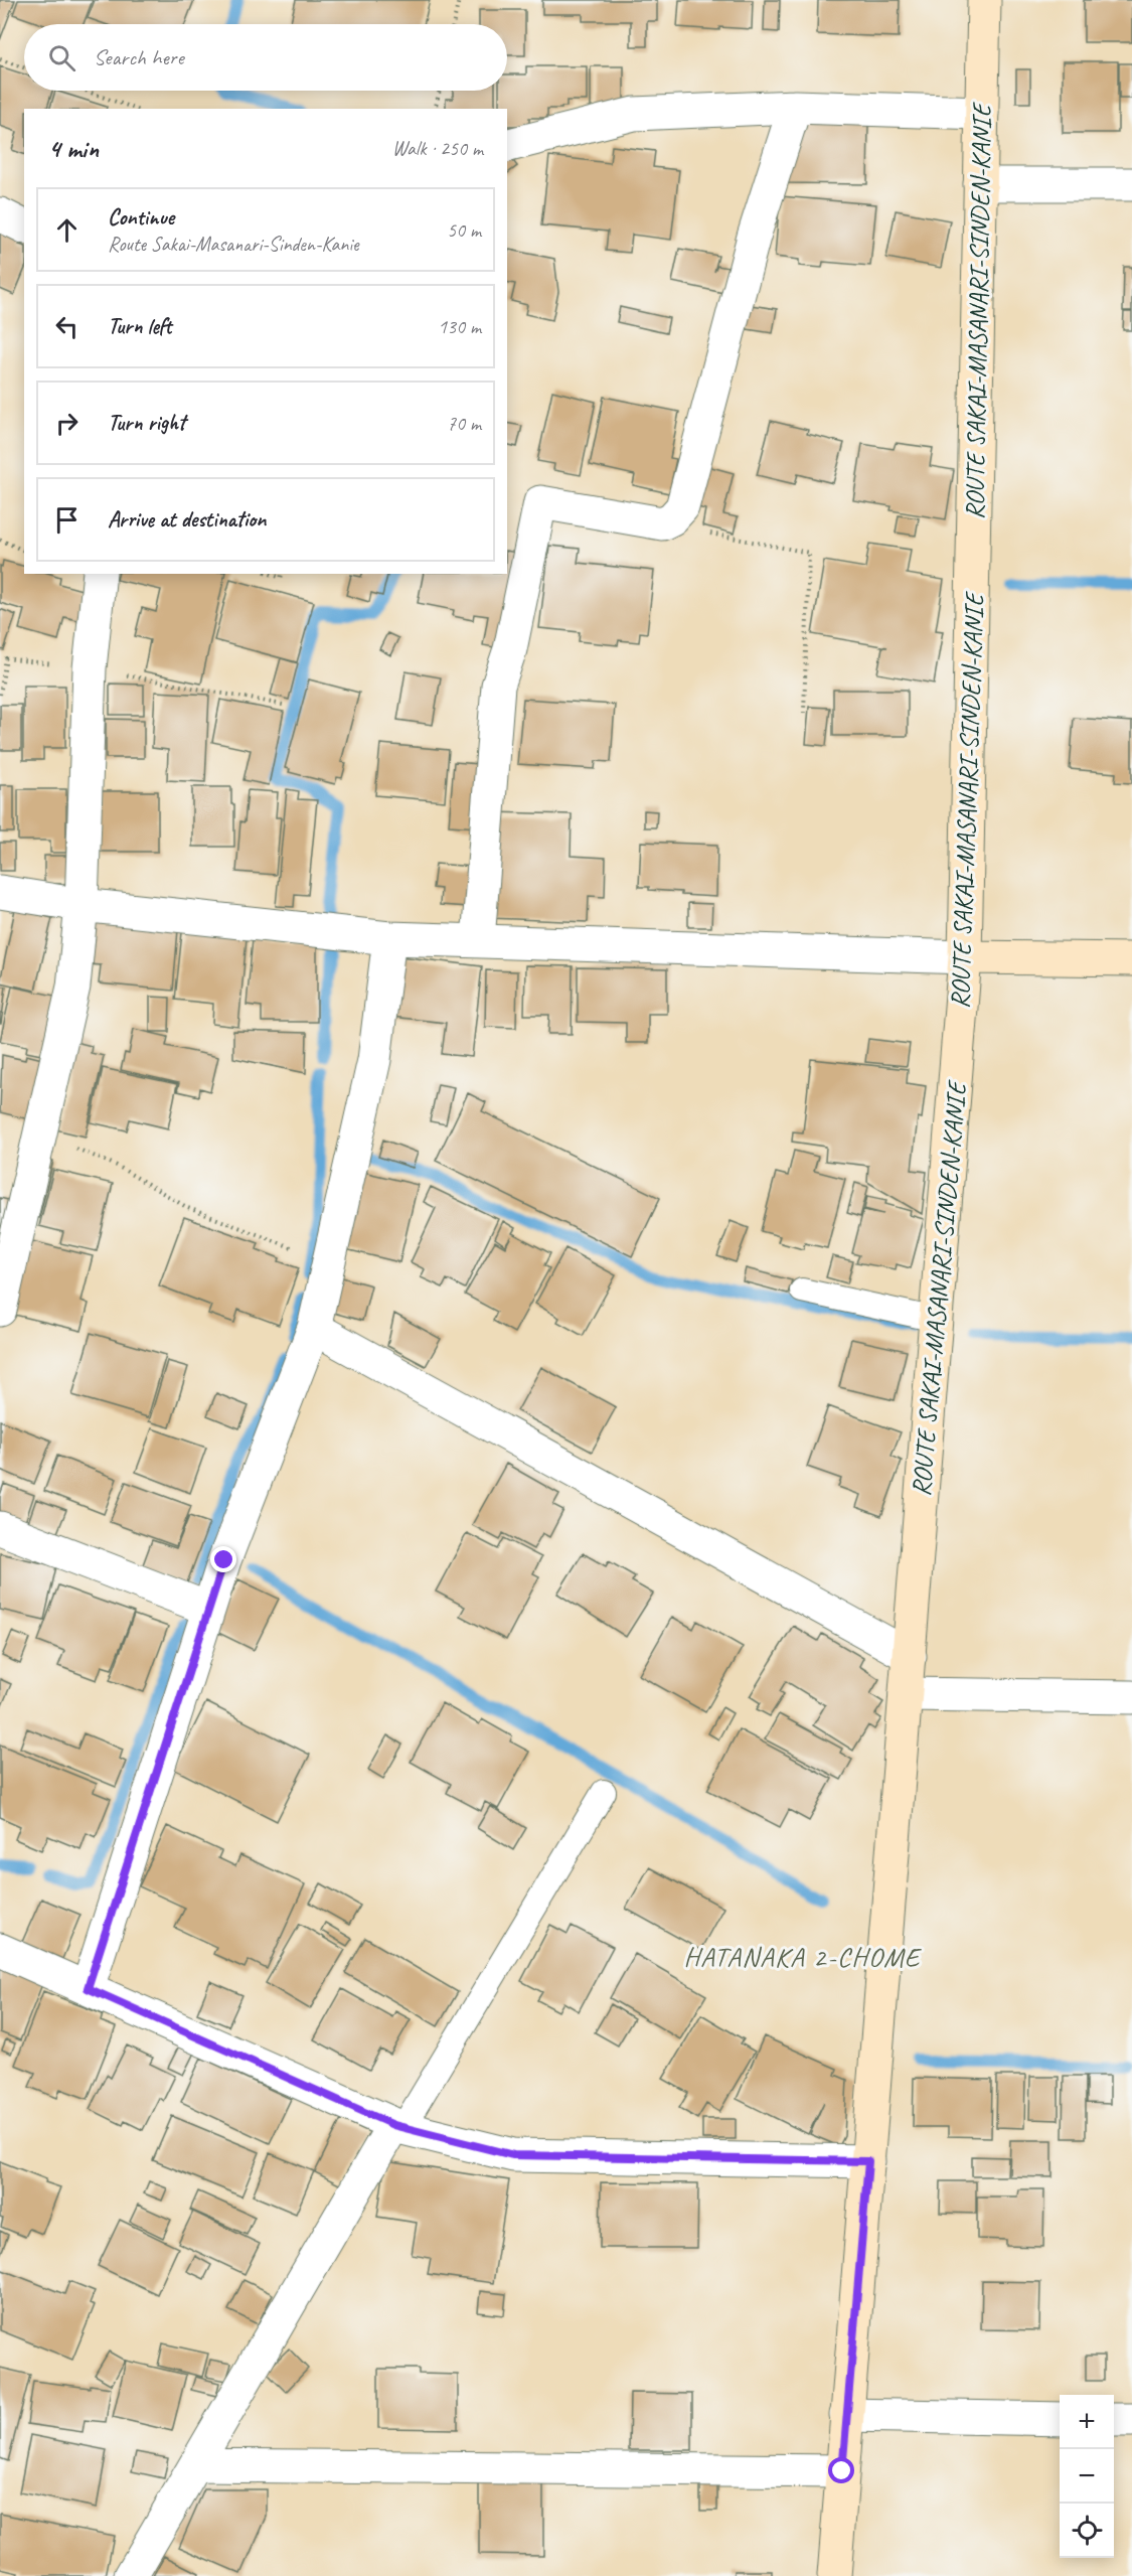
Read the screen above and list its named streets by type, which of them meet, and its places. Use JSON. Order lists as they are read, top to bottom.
{
  "streets": {
    "main road": ["ROUTE SAKAI-MASANARI-SINDEN-KANIE"]
  },
  "districts": ["HATANAKA 2-CHOME"],
  "page": {
    "search": "Search here",
    "heading": ["4 min", "Walk · 250 m"],
    "list": [
      ["Continue", "Route Sakai-Masanari-Sinden-Kanie", "50 m"],
      ["Turn left", "130 m"],
      ["Turn right", "70 m"],
      "Arrive at destination"
    ],
    "map_buttons": ["+", "−"]
  }
}
